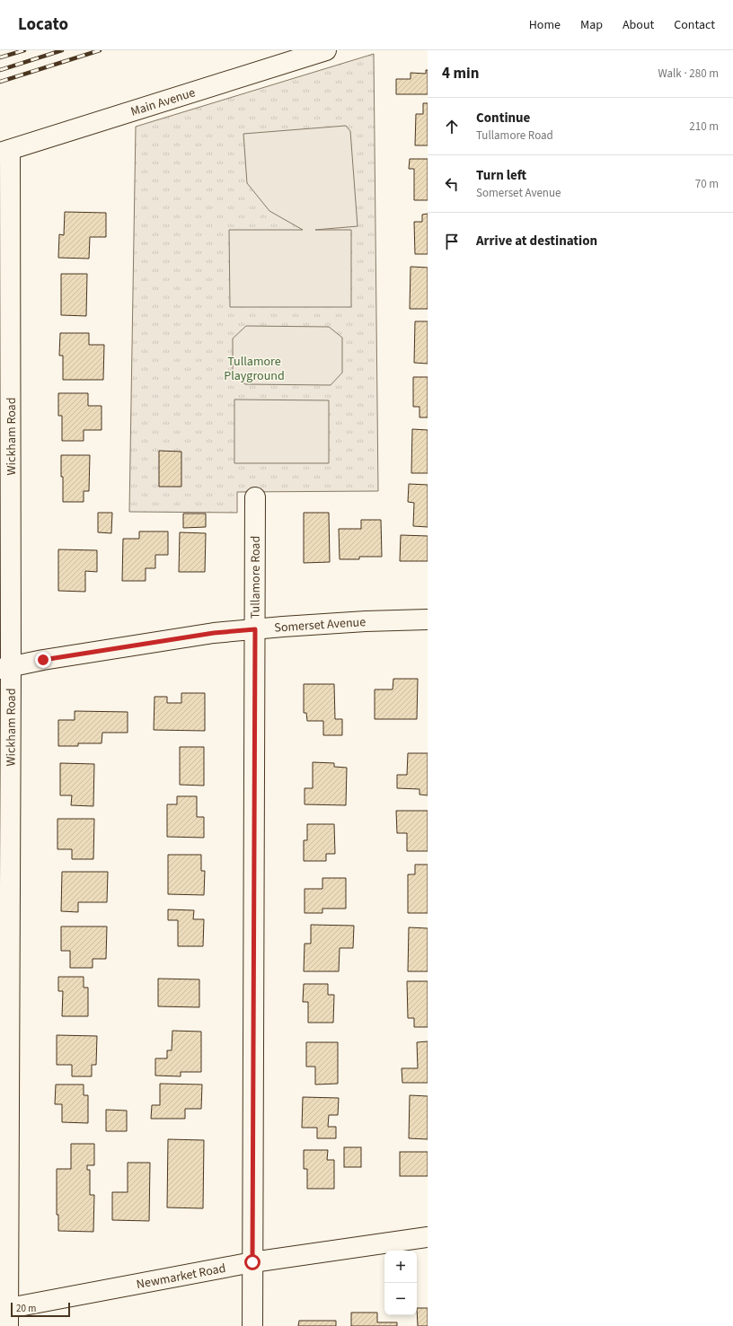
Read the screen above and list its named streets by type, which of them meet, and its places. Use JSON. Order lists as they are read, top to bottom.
{
  "streets": {
    "street": [
      "Main Avenue",
      "Wickham Road",
      "Tullamore Road",
      "Somerset Avenue",
      "Newmarket Road"
    ]
  },
  "crossings": [
    ["Main Avenue", "Wickham Road"],
    ["Wickham Road", "Somerset Avenue"],
    ["Wickham Road", "Newmarket Road"],
    ["Tullamore Road", "Somerset Avenue"],
    ["Tullamore Road", "Newmarket Road"]
  ],
  "parks": ["Tullamore Playground"],
  "scale_bar": "20 m",
  "page": {
    "header": "Locato",
    "nav": [
      "Home",
      "Map",
      "About",
      "Contact"
    ],
    "heading": ["4 min", "Walk · 280 m"],
    "list": [
      ["Continue", "Tullamore Road", "210 m"],
      ["Turn left", "Somerset Avenue", "70 m"],
      "Arrive at destination"
    ],
    "map_buttons": ["+", "−"],
    "scale": "20 m"
  }
}
